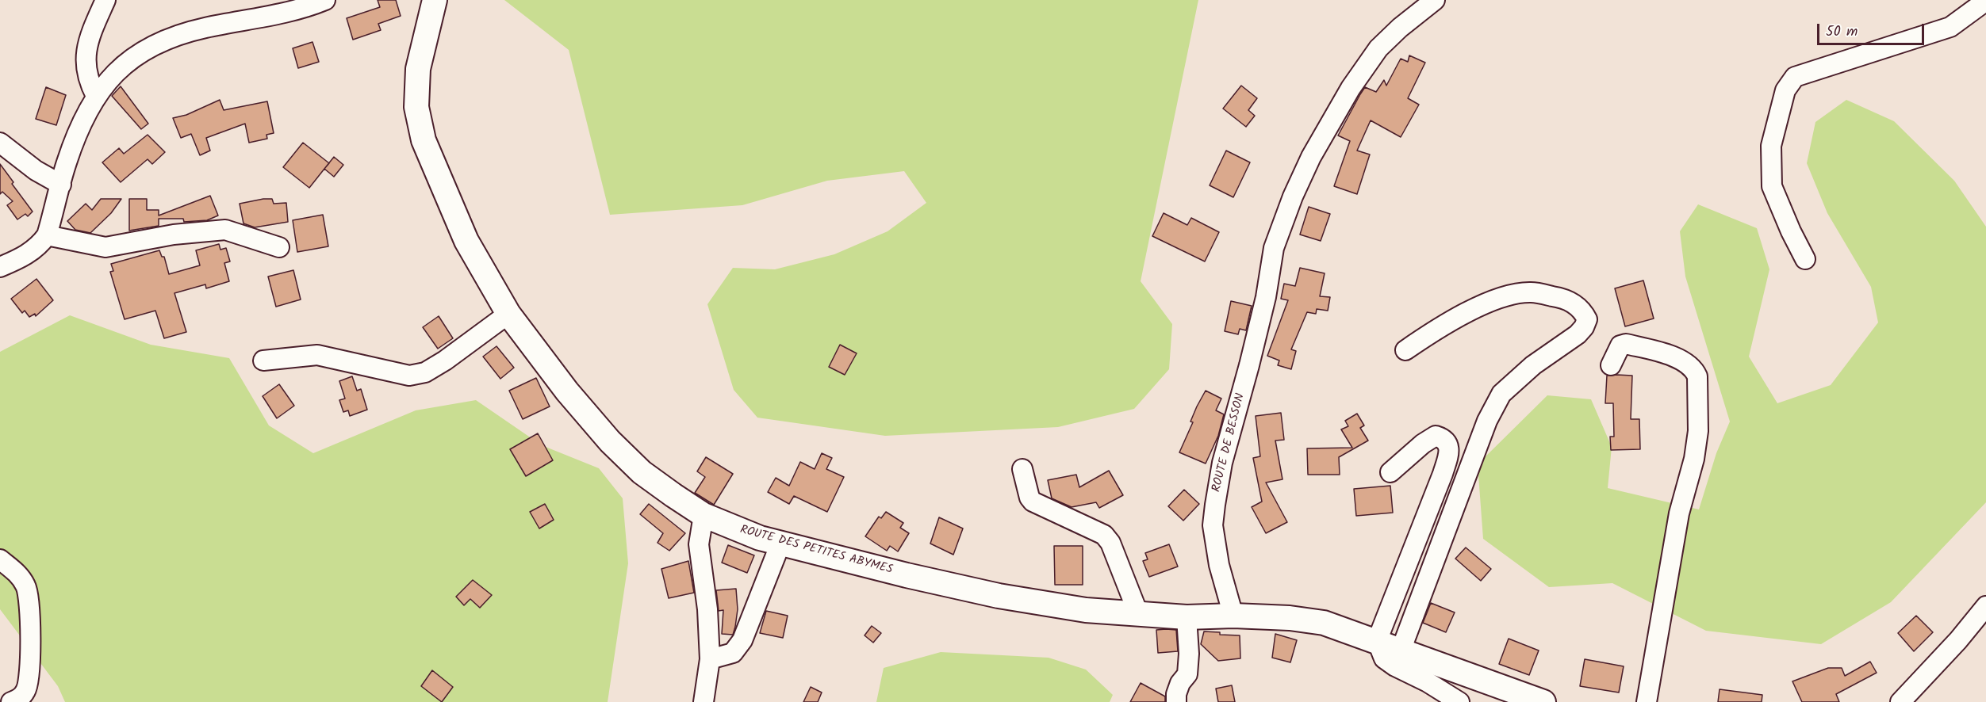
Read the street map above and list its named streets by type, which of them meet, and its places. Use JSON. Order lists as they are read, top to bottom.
{
  "streets": {
    "main road": ["ROUTE DES PETITES ABYMES"],
    "street": ["ROUTE DE BESSON"]
  },
  "crossings": [
    ["ROUTE DE BESSON", "ROUTE DES PETITES ABYMES"]
  ],
  "scale_bar": "50 m"
}
